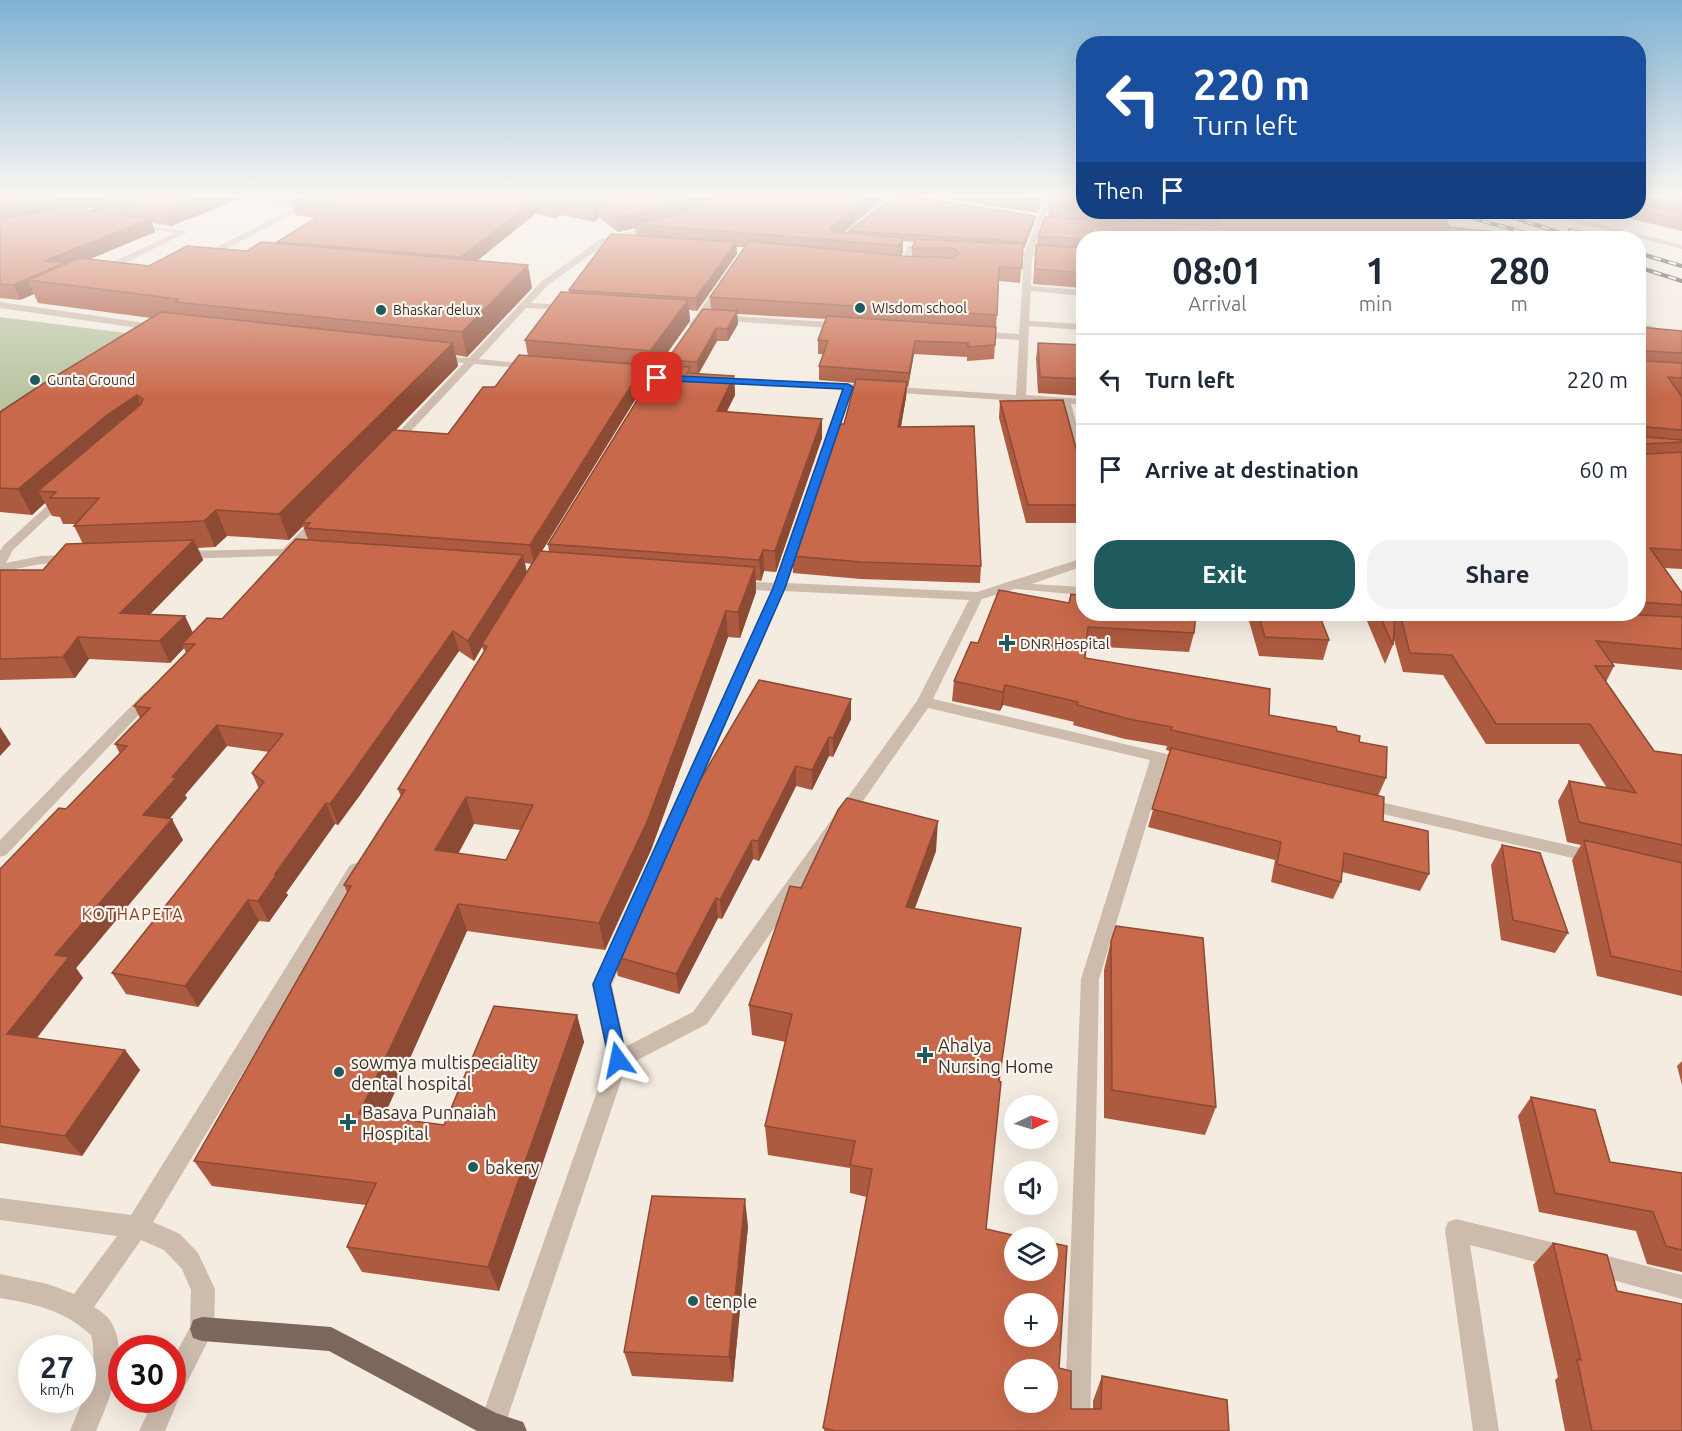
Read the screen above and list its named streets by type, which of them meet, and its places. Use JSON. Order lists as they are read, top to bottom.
{
  "districts": ["KOTHAPETA"],
  "places": {
    "other": [
      "WIsdom school",
      "Bhaskar delux",
      "Gunta Ground",
      "sowmya multispeciality dental hospital",
      "bakery",
      "tenple"
    ],
    "health": ["DNR Hospital", "Ahalya Nursing Home", "Basava Punnaiah Hospital"]
  },
  "north": "right",
  "page": {
    "turn": ["220 m", "Turn left"],
    "then": "Then",
    "eta": [
      "08:01",
      "Arrival",
      "1",
      "min",
      "280",
      "m"
    ],
    "list": [
      {
        "name": "Turn left",
        "value": "220 m"
      },
      {
        "name": "Arrive at destination",
        "value": "60 m"
      }
    ],
    "buttons": ["Exit", "Share"],
    "map_buttons": ["+", "−"],
    "speed": "27 km/h",
    "limit": "30"
  }
}
